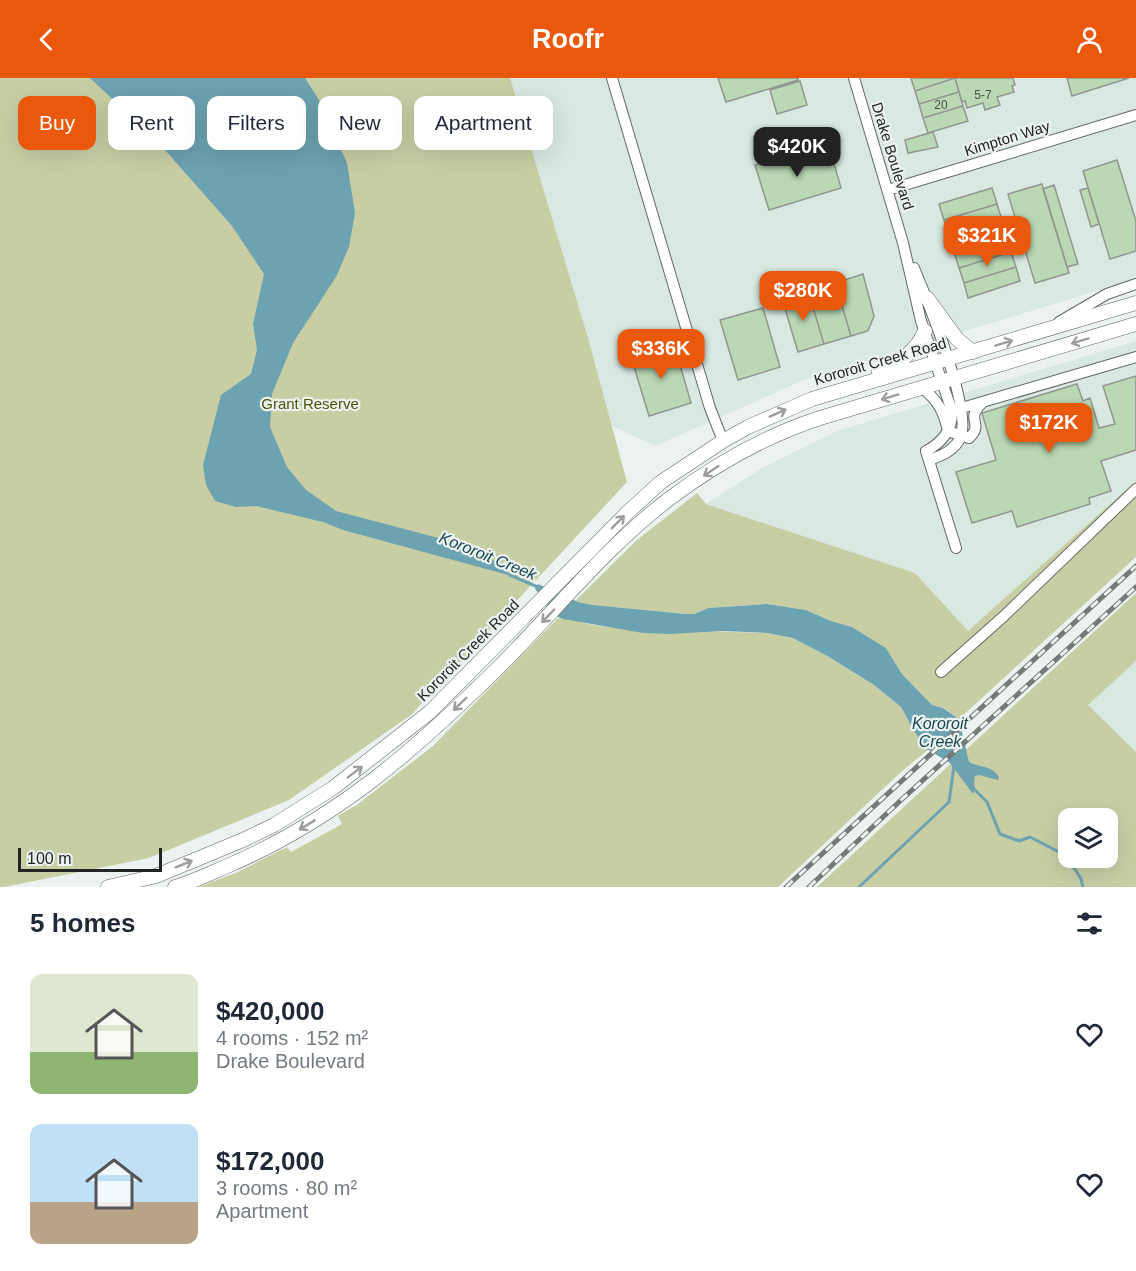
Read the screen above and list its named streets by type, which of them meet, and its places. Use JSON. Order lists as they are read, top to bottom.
{
  "streets": {
    "main road": ["Kororoit Creek Road"],
    "street": ["Kimpton Way", "Drake Boulevard"]
  },
  "crossings": [
    ["Kimpton Way", "Drake Boulevard"],
    ["Drake Boulevard", "Kororoit Creek Road"]
  ],
  "water": ["Kororoit Creek"],
  "parks": ["Grant Reserve"],
  "house_numbers": ["5-7", "20"],
  "scale_bar": "100 m",
  "page": {
    "header": "Roofr",
    "chip": [
      "Buy",
      "Rent",
      "Filters",
      "New",
      "Apartment"
    ],
    "price": [
      "$420K",
      "$321K",
      "$280K",
      "$336K",
      "$172K"
    ],
    "scale": "100 m",
    "heading": "5 homes",
    "list": [
      {
        "name": "$420,000",
        "note": "4 rooms · 152 m² · Drake Boulevard"
      },
      {
        "name": "$172,000",
        "note": "3 rooms · 80 m² · Apartment"
      }
    ]
  }
}
